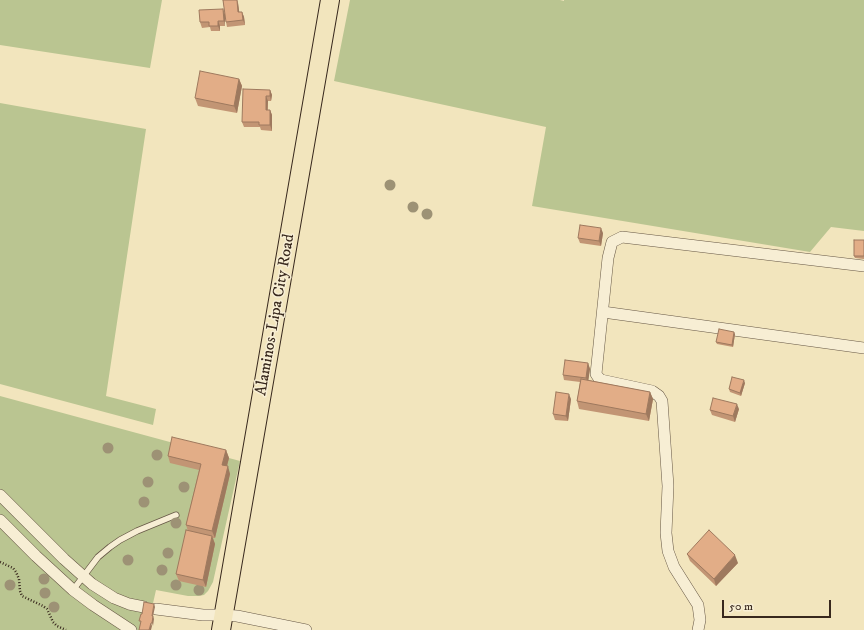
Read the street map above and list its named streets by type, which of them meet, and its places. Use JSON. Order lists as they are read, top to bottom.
{
  "streets": {
    "main road": ["Alaminos-Lipa City Road"]
  },
  "scale_bar": "50 m"
}
